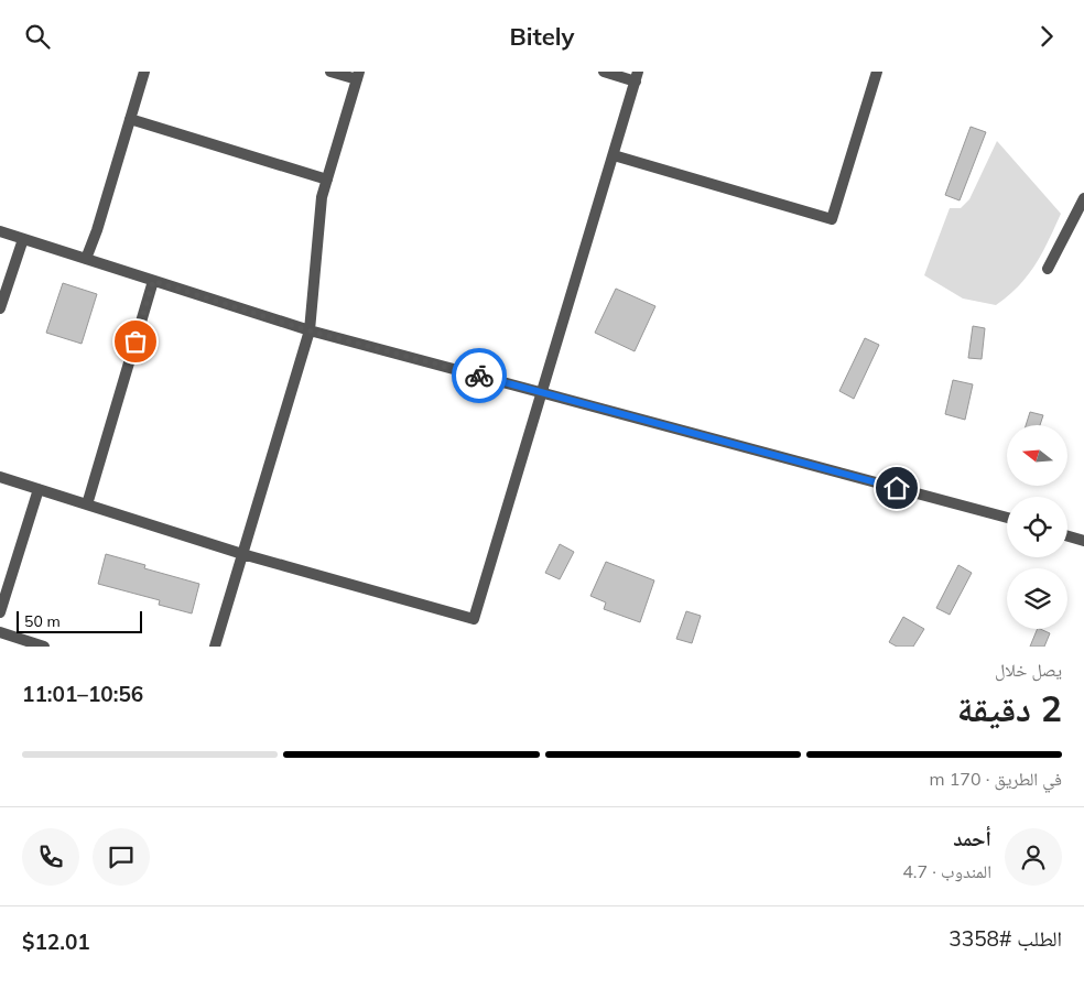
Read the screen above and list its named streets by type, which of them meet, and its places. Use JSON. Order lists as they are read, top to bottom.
{
  "scale_bar": "50 m",
  "north": "left",
  "page": {
    "header": "Bitely",
    "scale": "50 m",
    "heading": ["2 دقيقة", "يصل خلال", "10:56–11:01"],
    "panel": [
      "أحمد",
      "المندوب · 4.7",
      "الطلب #3358",
      "$12.01"
    ],
    "bar": "في الطريق · 170 m"
  }
}
